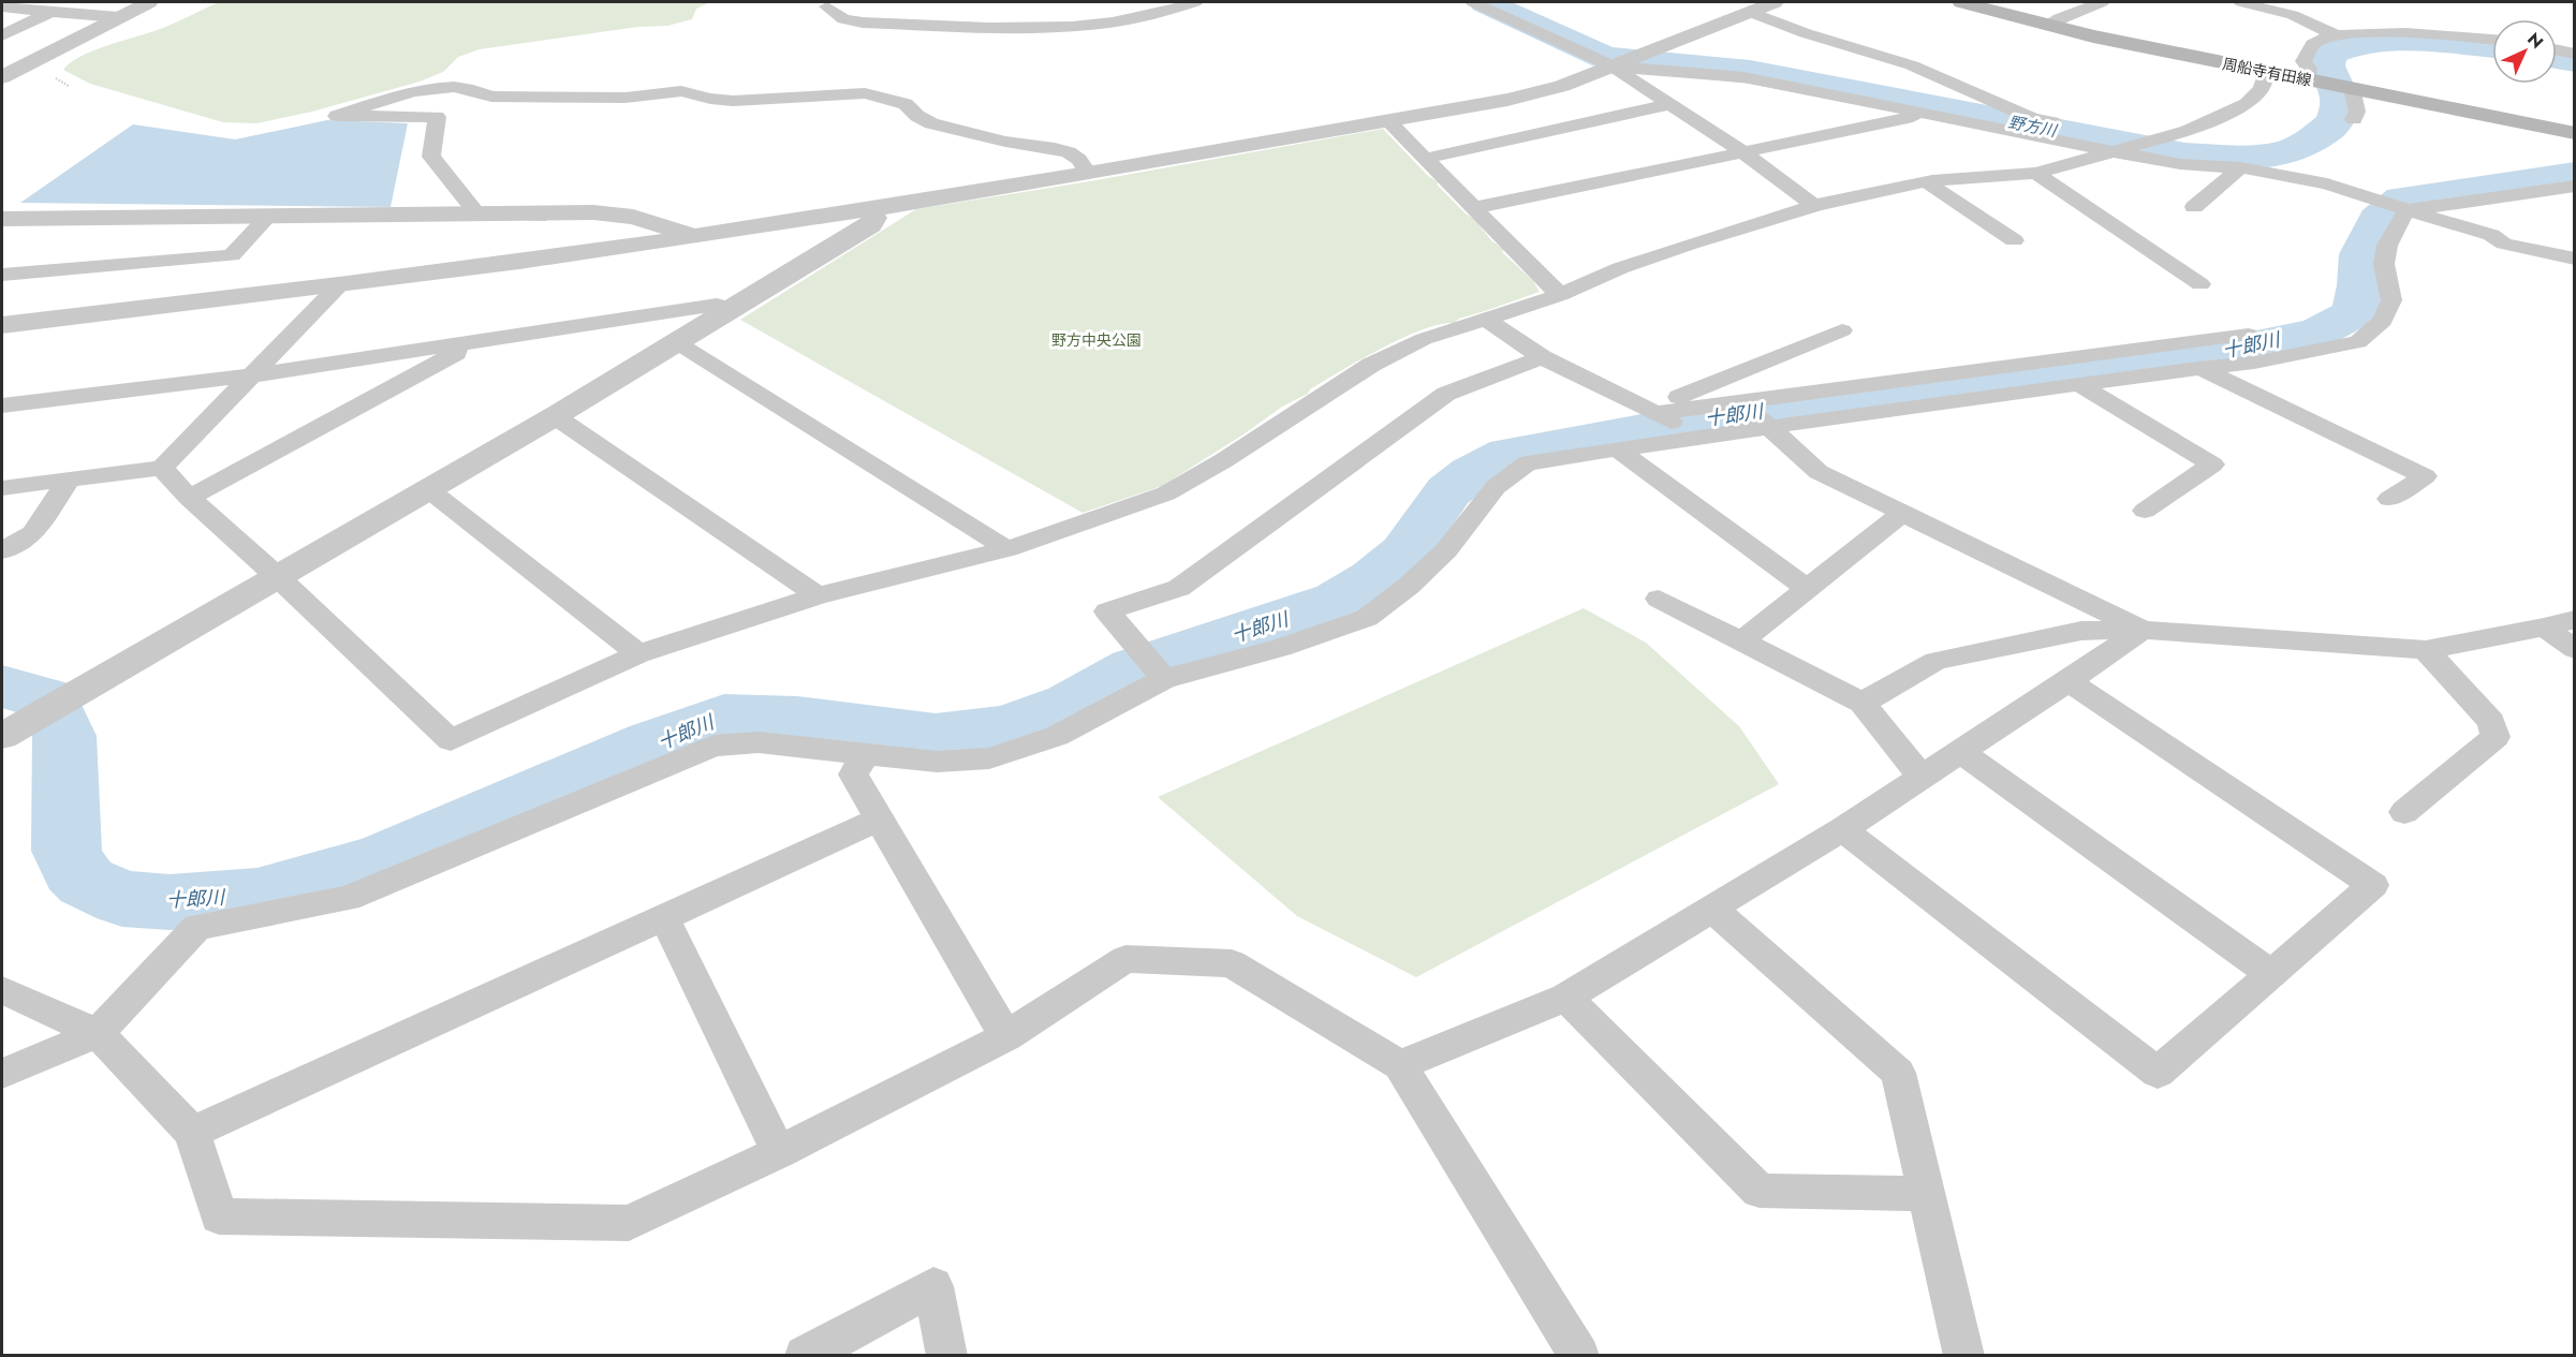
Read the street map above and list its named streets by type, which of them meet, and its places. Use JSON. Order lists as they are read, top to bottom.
{
  "streets": {
    "main road": ["周船寺有田線"]
  },
  "water": ["野方川", "十郎川"],
  "parks": ["野方中央公園"],
  "north": "top right"
}
